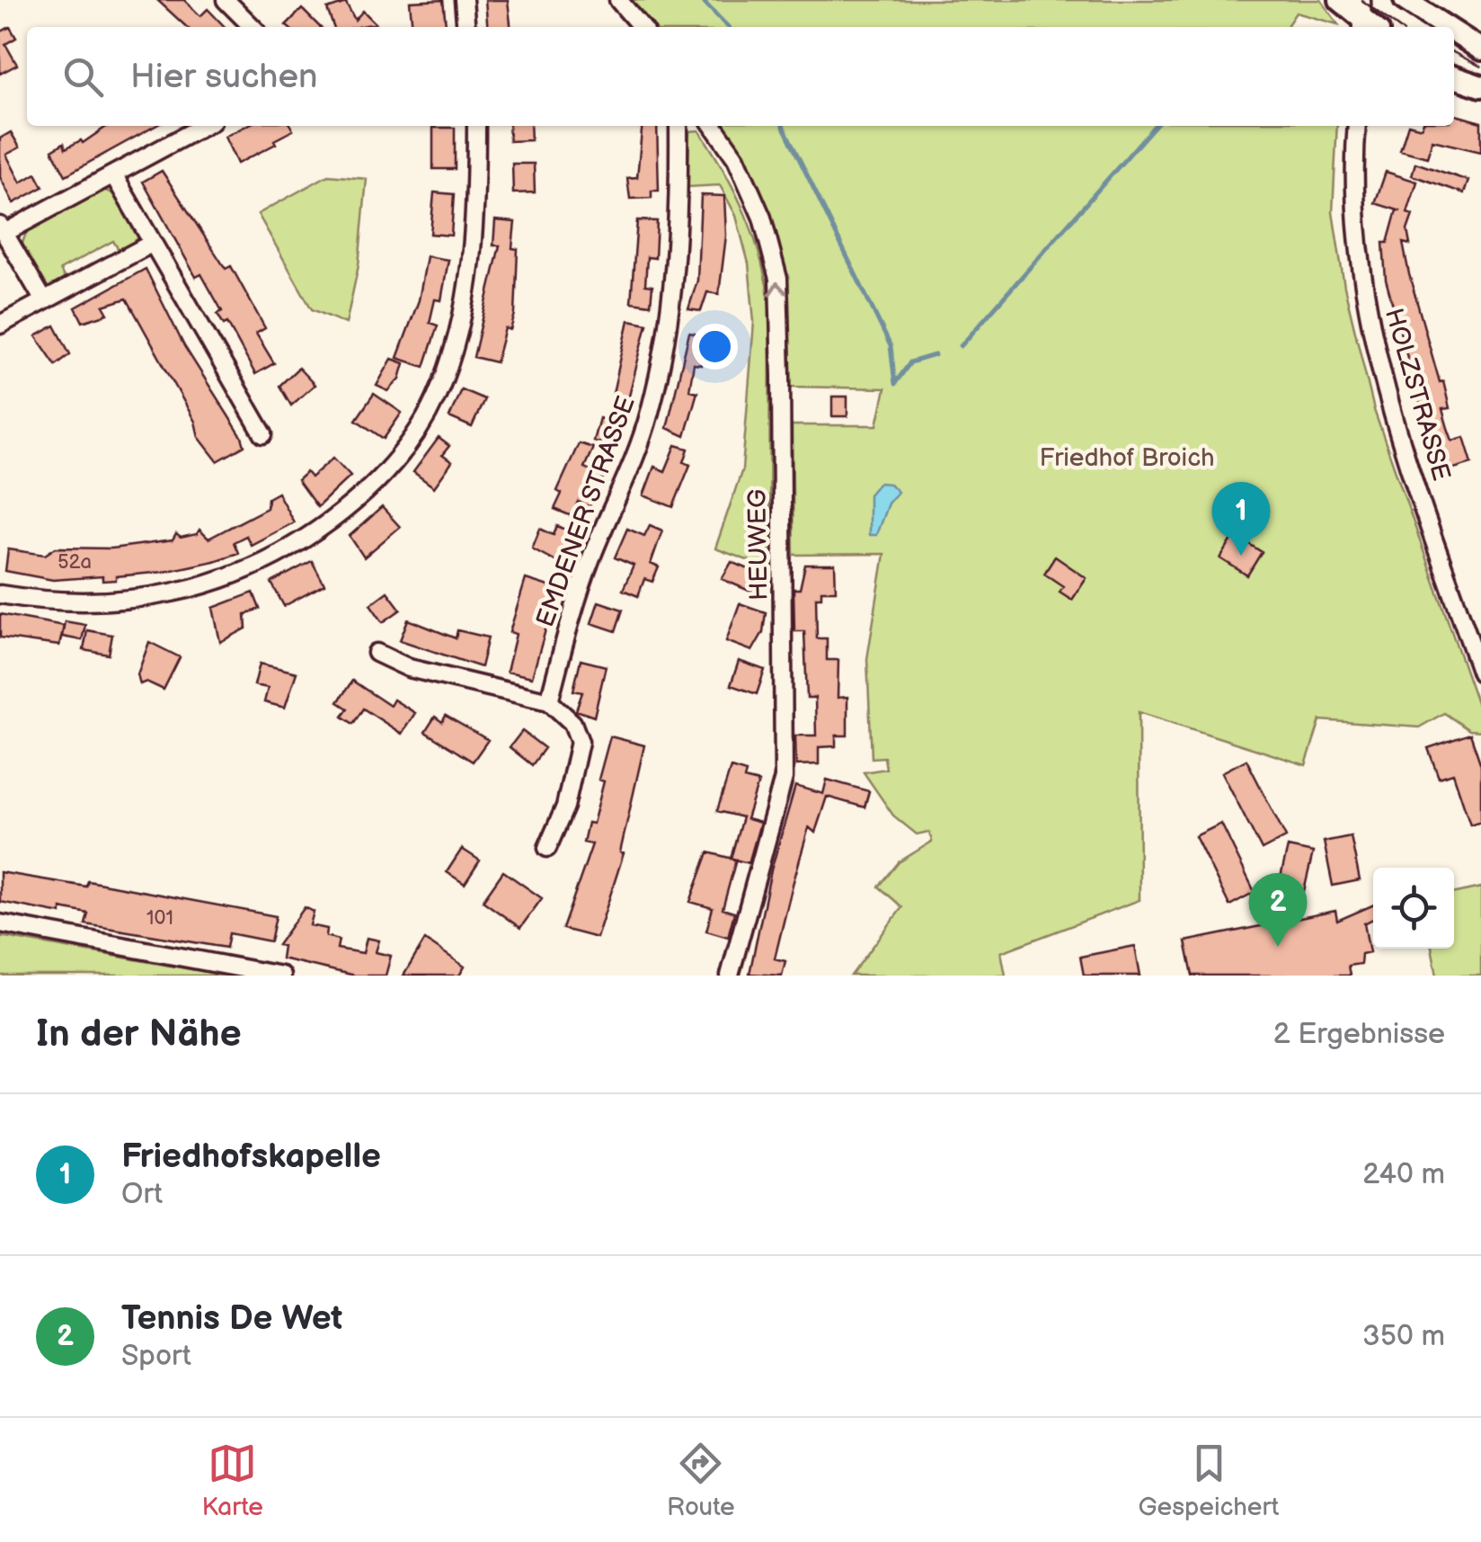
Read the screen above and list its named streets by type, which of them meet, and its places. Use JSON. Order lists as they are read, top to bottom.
{
  "streets": {
    "street": ["HOLZSTRASSE", "EMDENER STRASSE", "HEUWEG"]
  },
  "one_way": ["HEUWEG"],
  "parks": ["Friedhof Broich"],
  "house_numbers": ["52a", "101"],
  "page": {
    "search": "Hier suchen",
    "pins": ["1", "2"],
    "heading": ["In der Nähe", "2 Ergebnisse"],
    "list": [
      {
        "mark": "1",
        "name": "Friedhofskapelle",
        "note": "Ort",
        "value": "240 m"
      },
      {
        "mark": "2",
        "name": "Tennis De Wet",
        "note": "Sport",
        "value": "350 m"
      }
    ],
    "nav": ["Karte", "Route", "Gespeichert"]
  }
}
